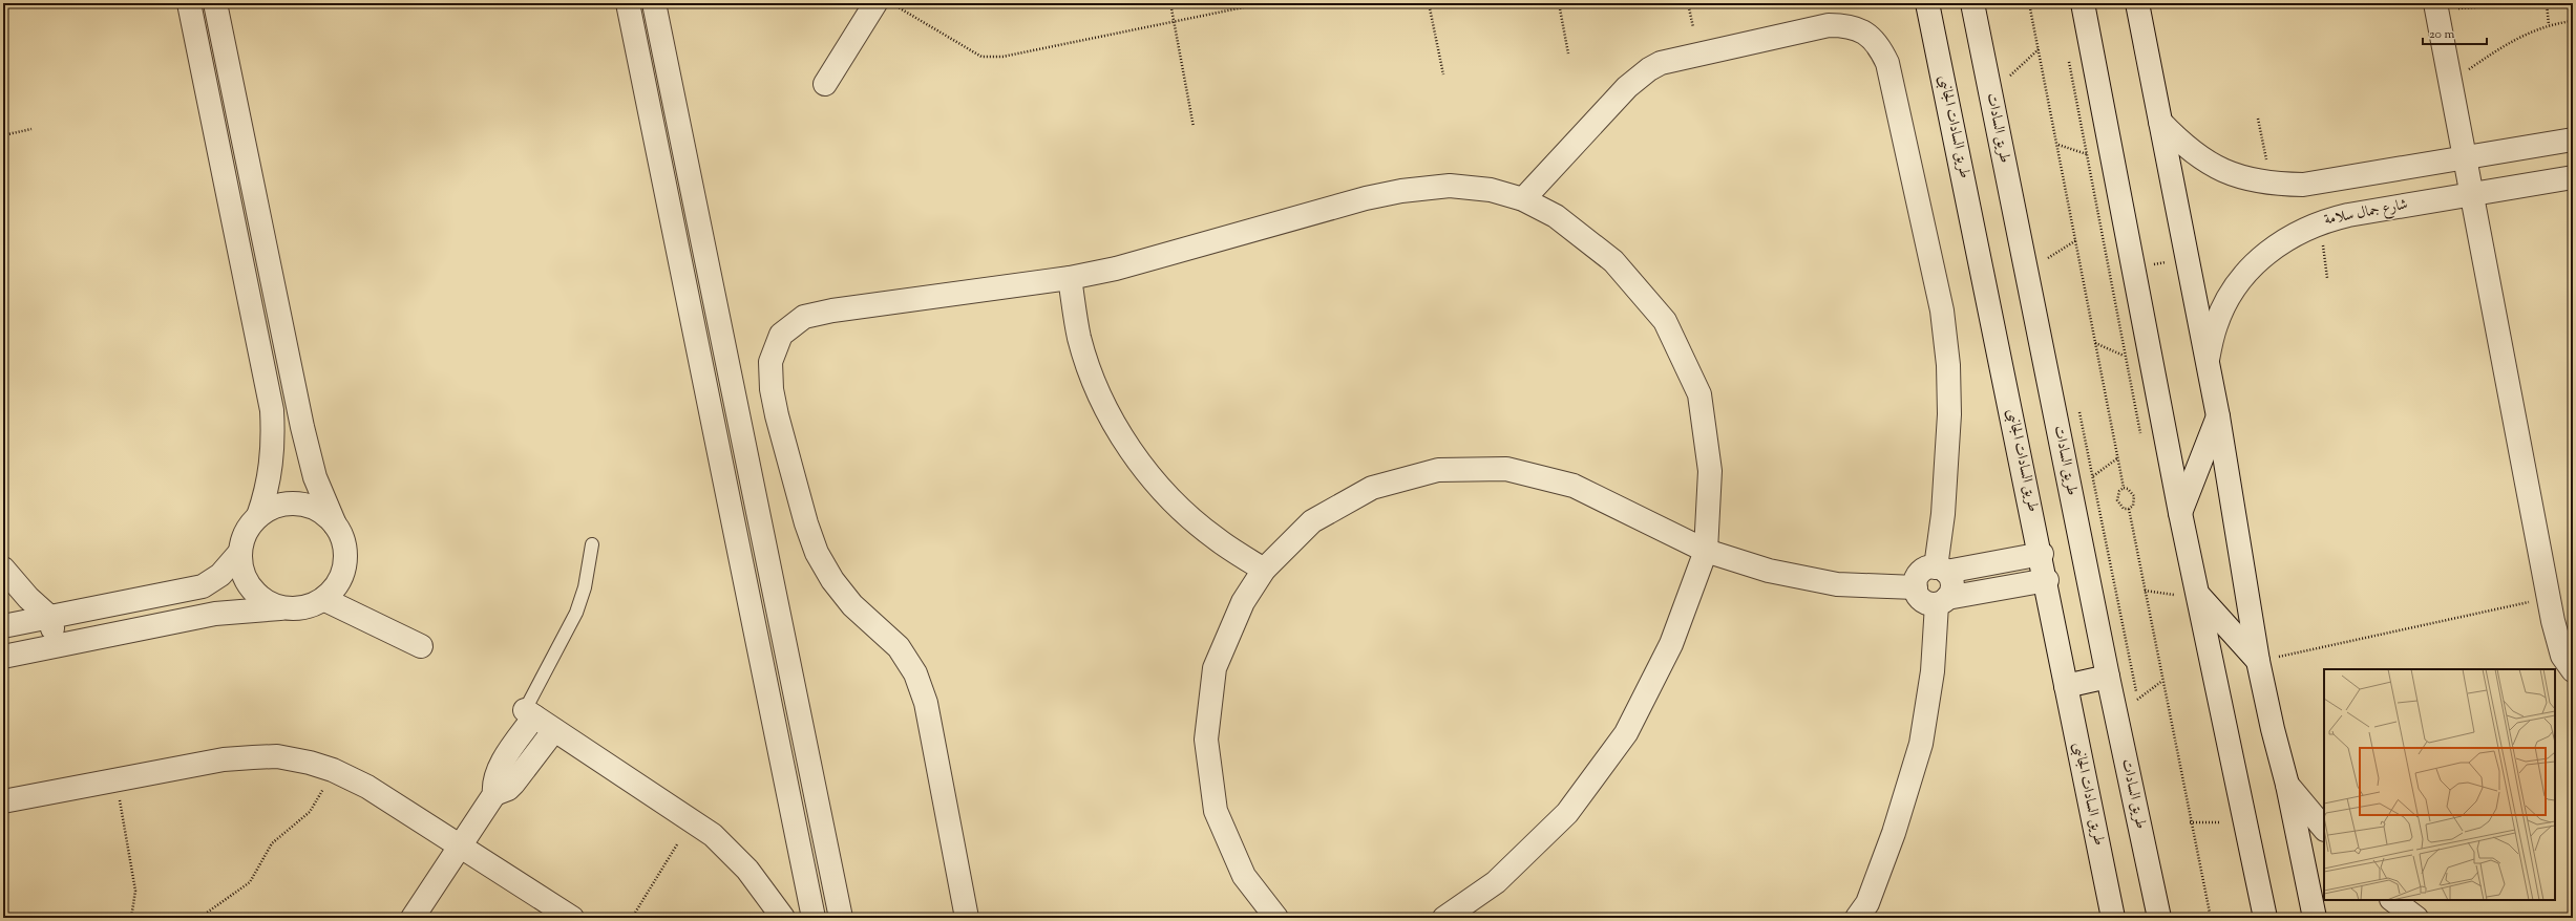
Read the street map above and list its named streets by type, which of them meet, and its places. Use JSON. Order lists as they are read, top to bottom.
{
  "streets": {
    "street": ["طريق السادات الجانبى", "طريق السادات", "شارع جمال سلامة"]
  },
  "scale_bar": "20 m"
}
